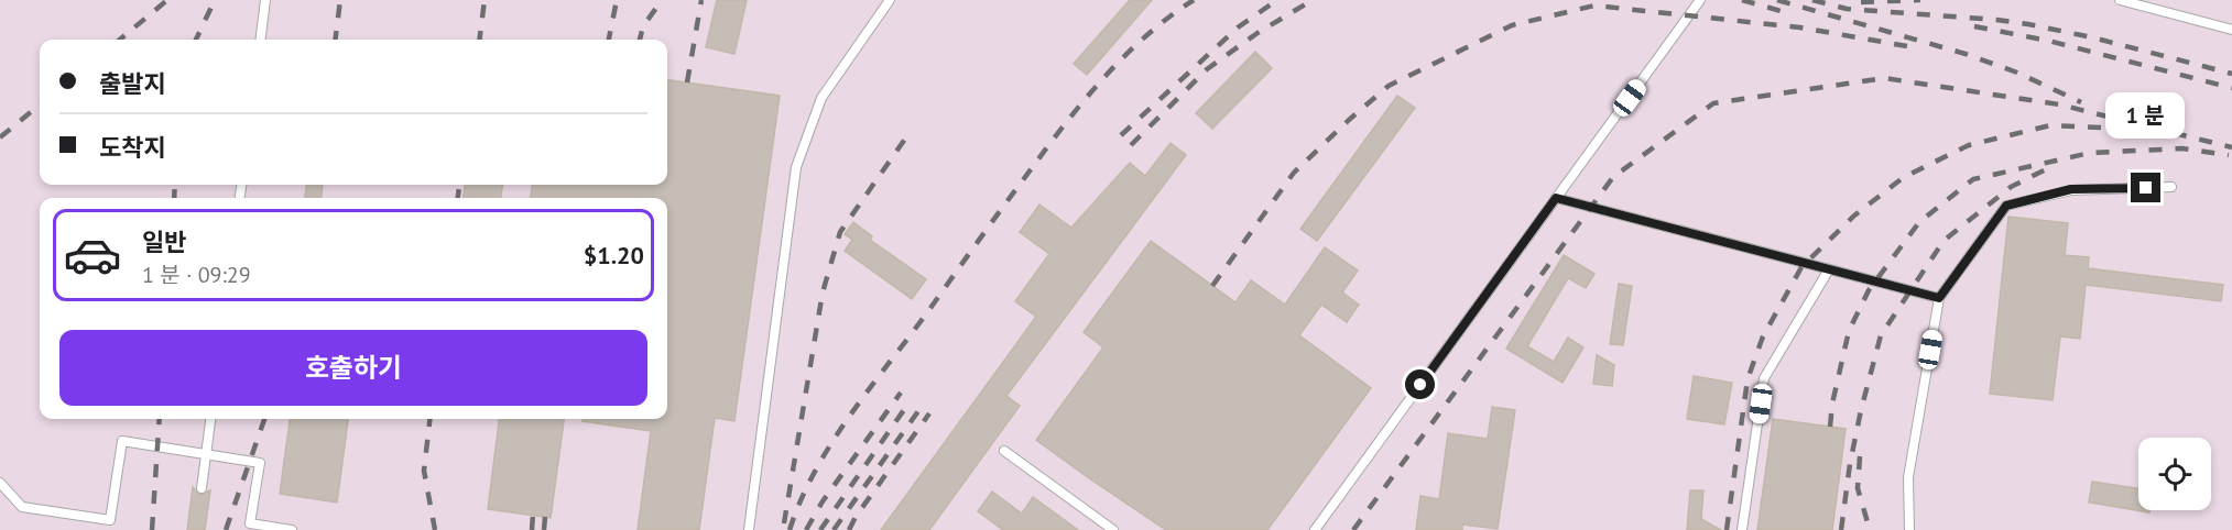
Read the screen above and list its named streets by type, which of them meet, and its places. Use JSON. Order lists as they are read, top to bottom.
{
  "page": {
    "banner": ["출발지", "도착지"],
    "bubble": "1 분",
    "list": [
      {
        "name": "일반",
        "note": "1 분 · 09:29",
        "value": "$1.20"
      }
    ],
    "buttons": "호출하기"
  }
}
